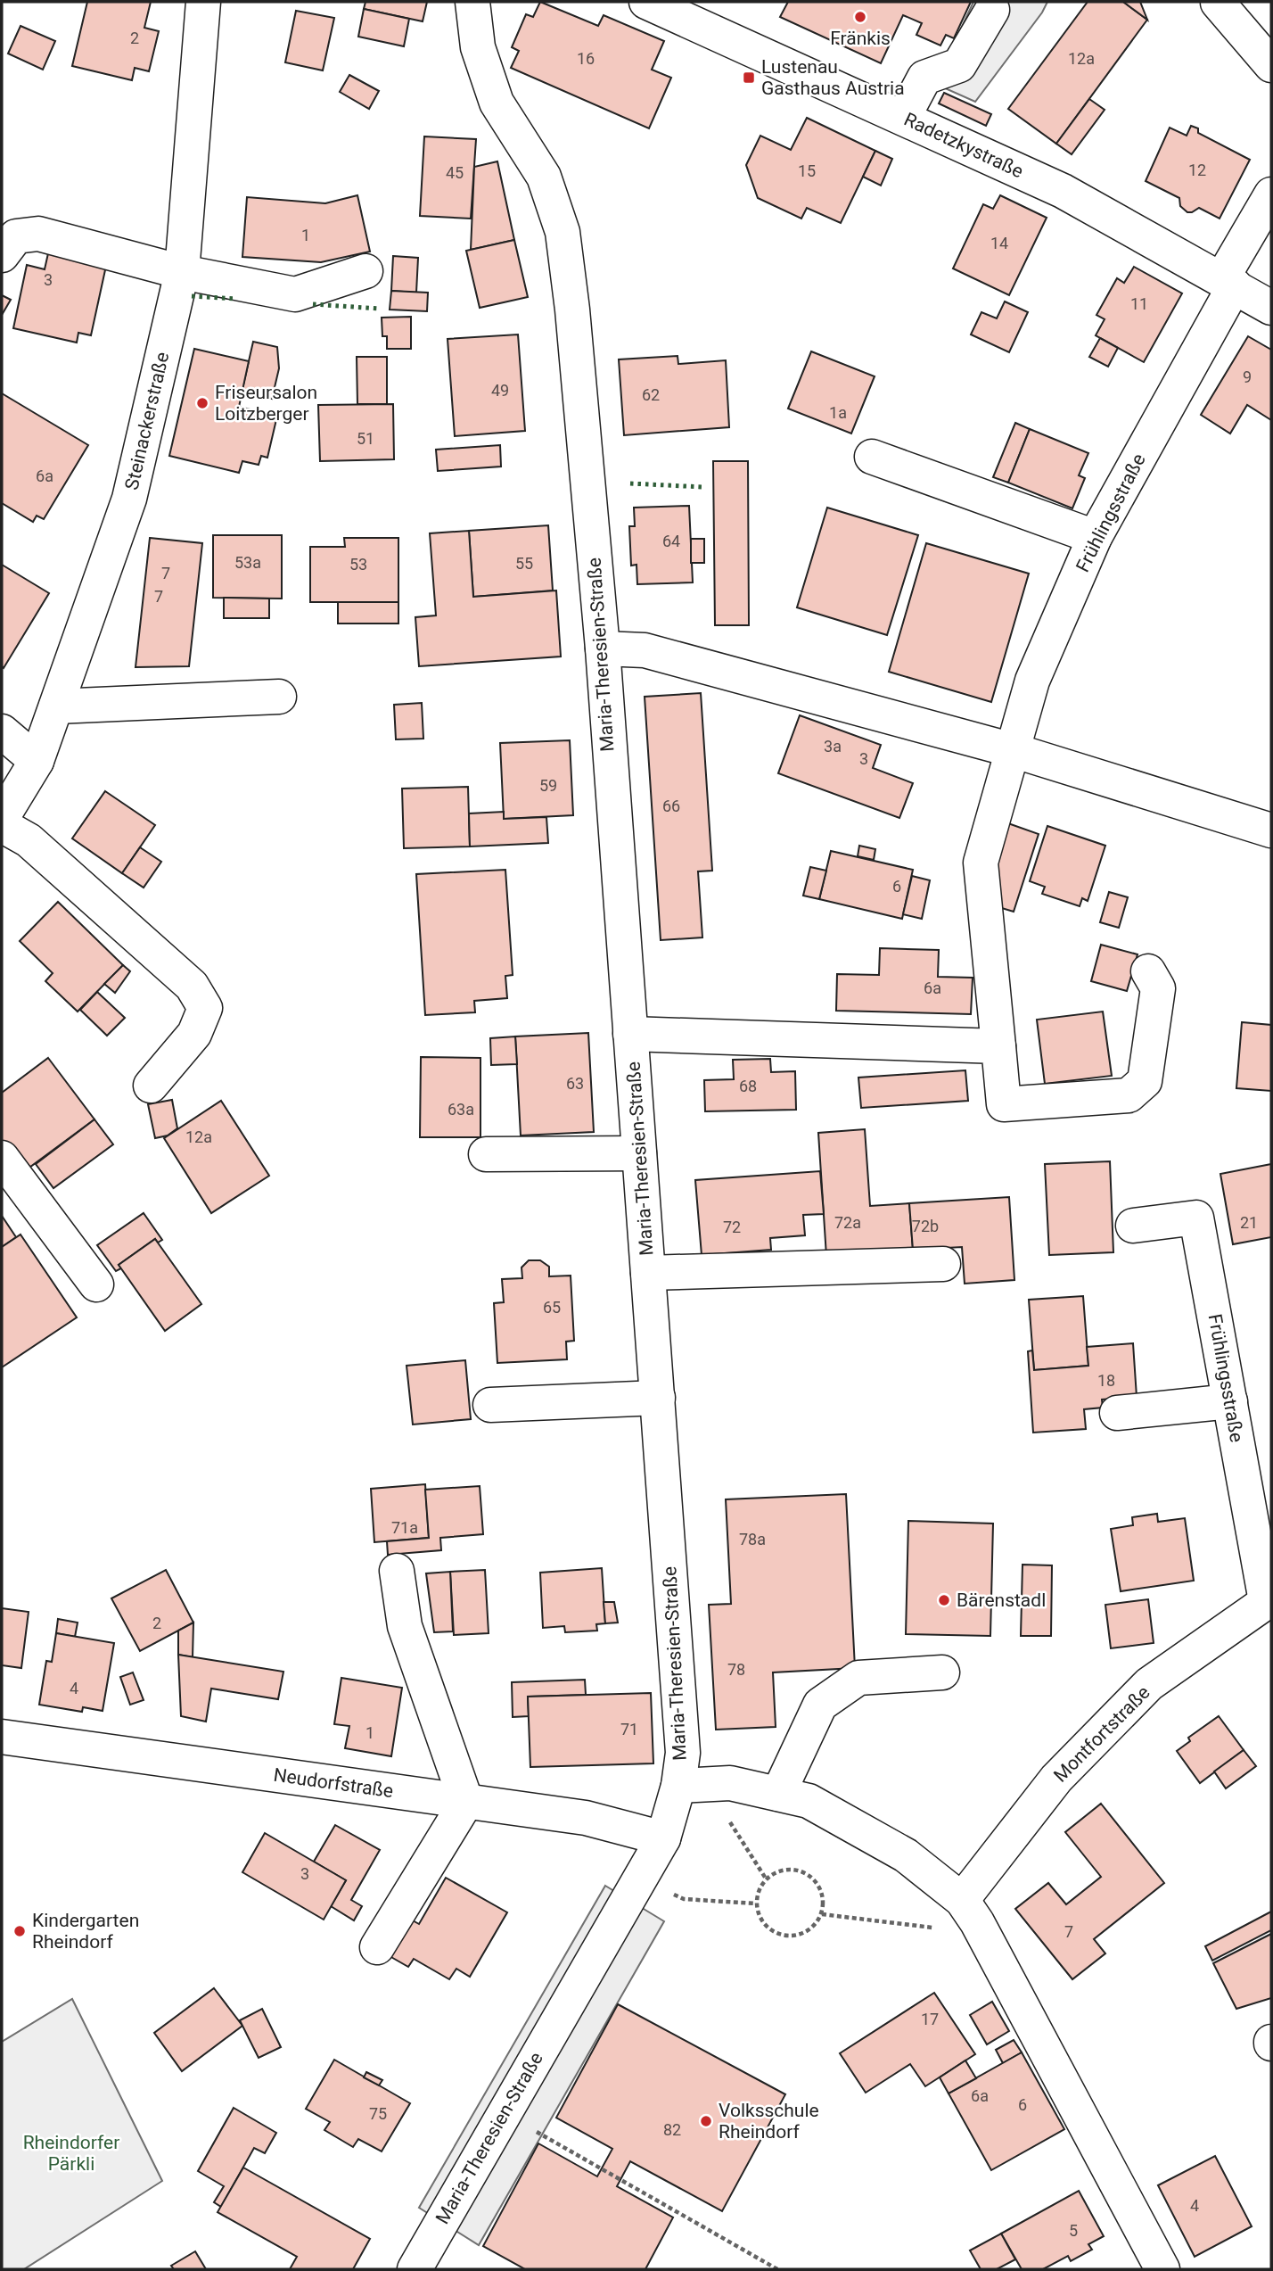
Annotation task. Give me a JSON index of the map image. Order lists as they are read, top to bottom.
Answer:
{
  "streets": {
    "street": [
      "Radetzkystraße",
      "Steinackerstraße",
      "Frühlingsstraße",
      "Maria-Theresien-Straße",
      "Montfortstraße",
      "Neudorfstraße"
    ]
  },
  "crossings": [
    ["Radetzkystraße", "Frühlingsstraße"],
    ["Frühlingsstraße", "Montfortstraße"],
    ["Maria-Theresien-Straße", "Neudorfstraße"]
  ],
  "parks": ["Rheindorfer Pärkli"],
  "places": {
    "other": [
      "Fränkis",
      "Friseursalon Loitzberger",
      "Bärenstadl",
      "Kindergarten Rheindorf",
      "Volksschule Rheindorf"
    ],
    "transit": ["Lustenau Gasthaus Austria"]
  },
  "house_numbers": [
    "2",
    "16",
    "12a",
    "12",
    "15",
    "45",
    "1",
    "14",
    "3",
    "11",
    "9",
    "49",
    "62",
    "1a",
    "51",
    "6a",
    "64",
    "53a",
    "55",
    "53",
    "7",
    "7",
    "3a",
    "3",
    "59",
    "66",
    "6",
    "6a",
    "63",
    "68",
    "63a",
    "12a",
    "72a",
    "21",
    "72b",
    "72",
    "65",
    "18",
    "71a",
    "78a",
    "2",
    "78",
    "4",
    "71",
    "1",
    "3",
    "7",
    "17",
    "6a",
    "6",
    "75",
    "82",
    "4",
    "5"
  ]
}
